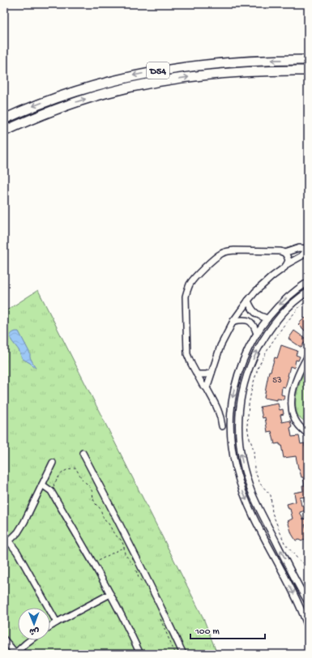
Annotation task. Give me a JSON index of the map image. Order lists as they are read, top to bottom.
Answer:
{
  "streets": {
    "highway": ["D54"]
  },
  "house_numbers": ["53"],
  "scale_bar": "100 m",
  "north": "bottom"
}
